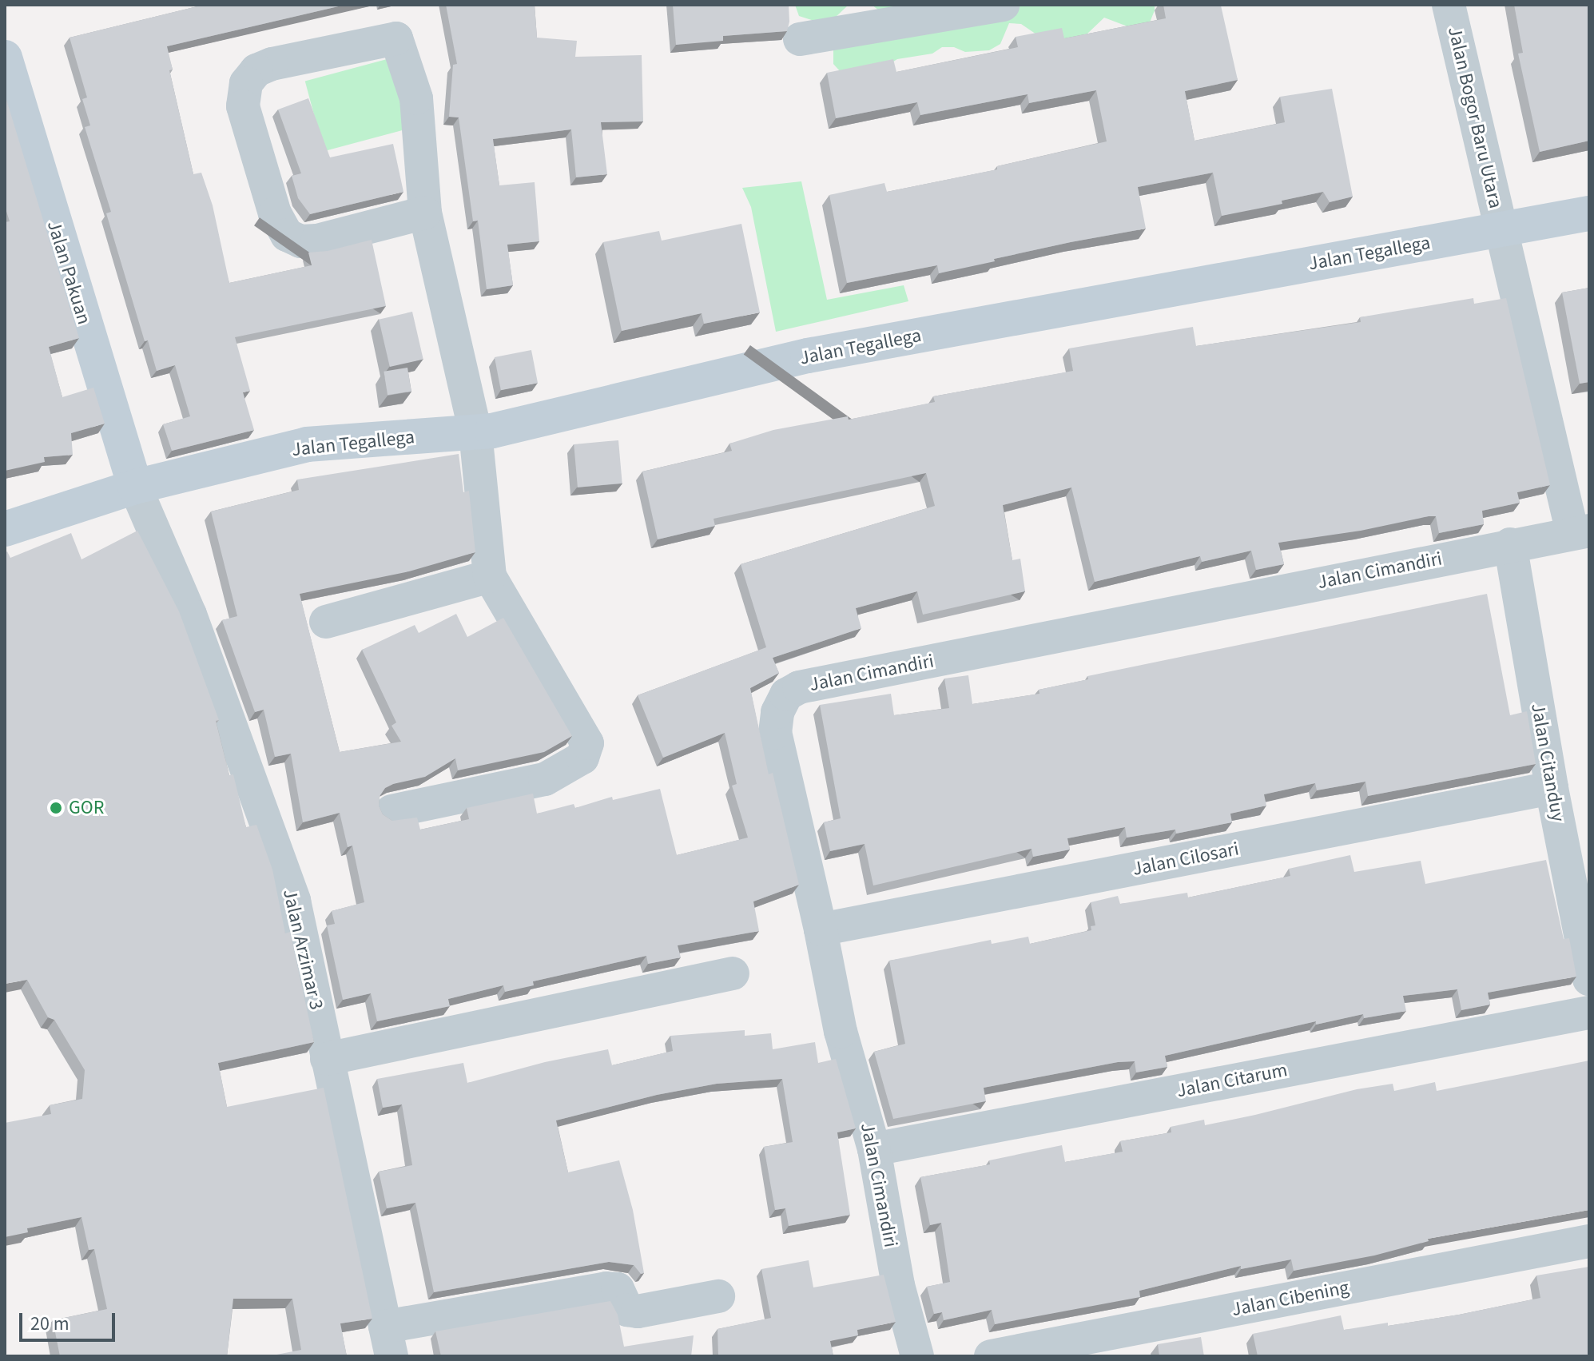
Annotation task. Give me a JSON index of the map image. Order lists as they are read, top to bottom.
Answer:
{
  "streets": {
    "street": [
      "Jalan Bogor Baru Utara",
      "Jalan Tegallega",
      "Jalan Pakuan",
      "Jalan Cimandiri",
      "Jalan Citanduy",
      "Jalan Cilosari",
      "Jalan Arzimar 3",
      "Jalan Citarum",
      "Jalan Cibening"
    ]
  },
  "crossings": [
    ["Jalan Bogor Baru Utara", "Jalan Tegallega"],
    ["Jalan Tegallega", "Jalan Pakuan"],
    ["Jalan Tegallega", "Jalan Arzimar 3"],
    ["Jalan Pakuan", "Jalan Arzimar 3"],
    ["Jalan Cimandiri", "Jalan Citanduy"],
    ["Jalan Cimandiri", "Jalan Cilosari"],
    ["Jalan Cimandiri", "Jalan Citarum"],
    ["Jalan Citanduy", "Jalan Cilosari"]
  ],
  "places": ["GOR"],
  "scale_bar": "20 m"
}
